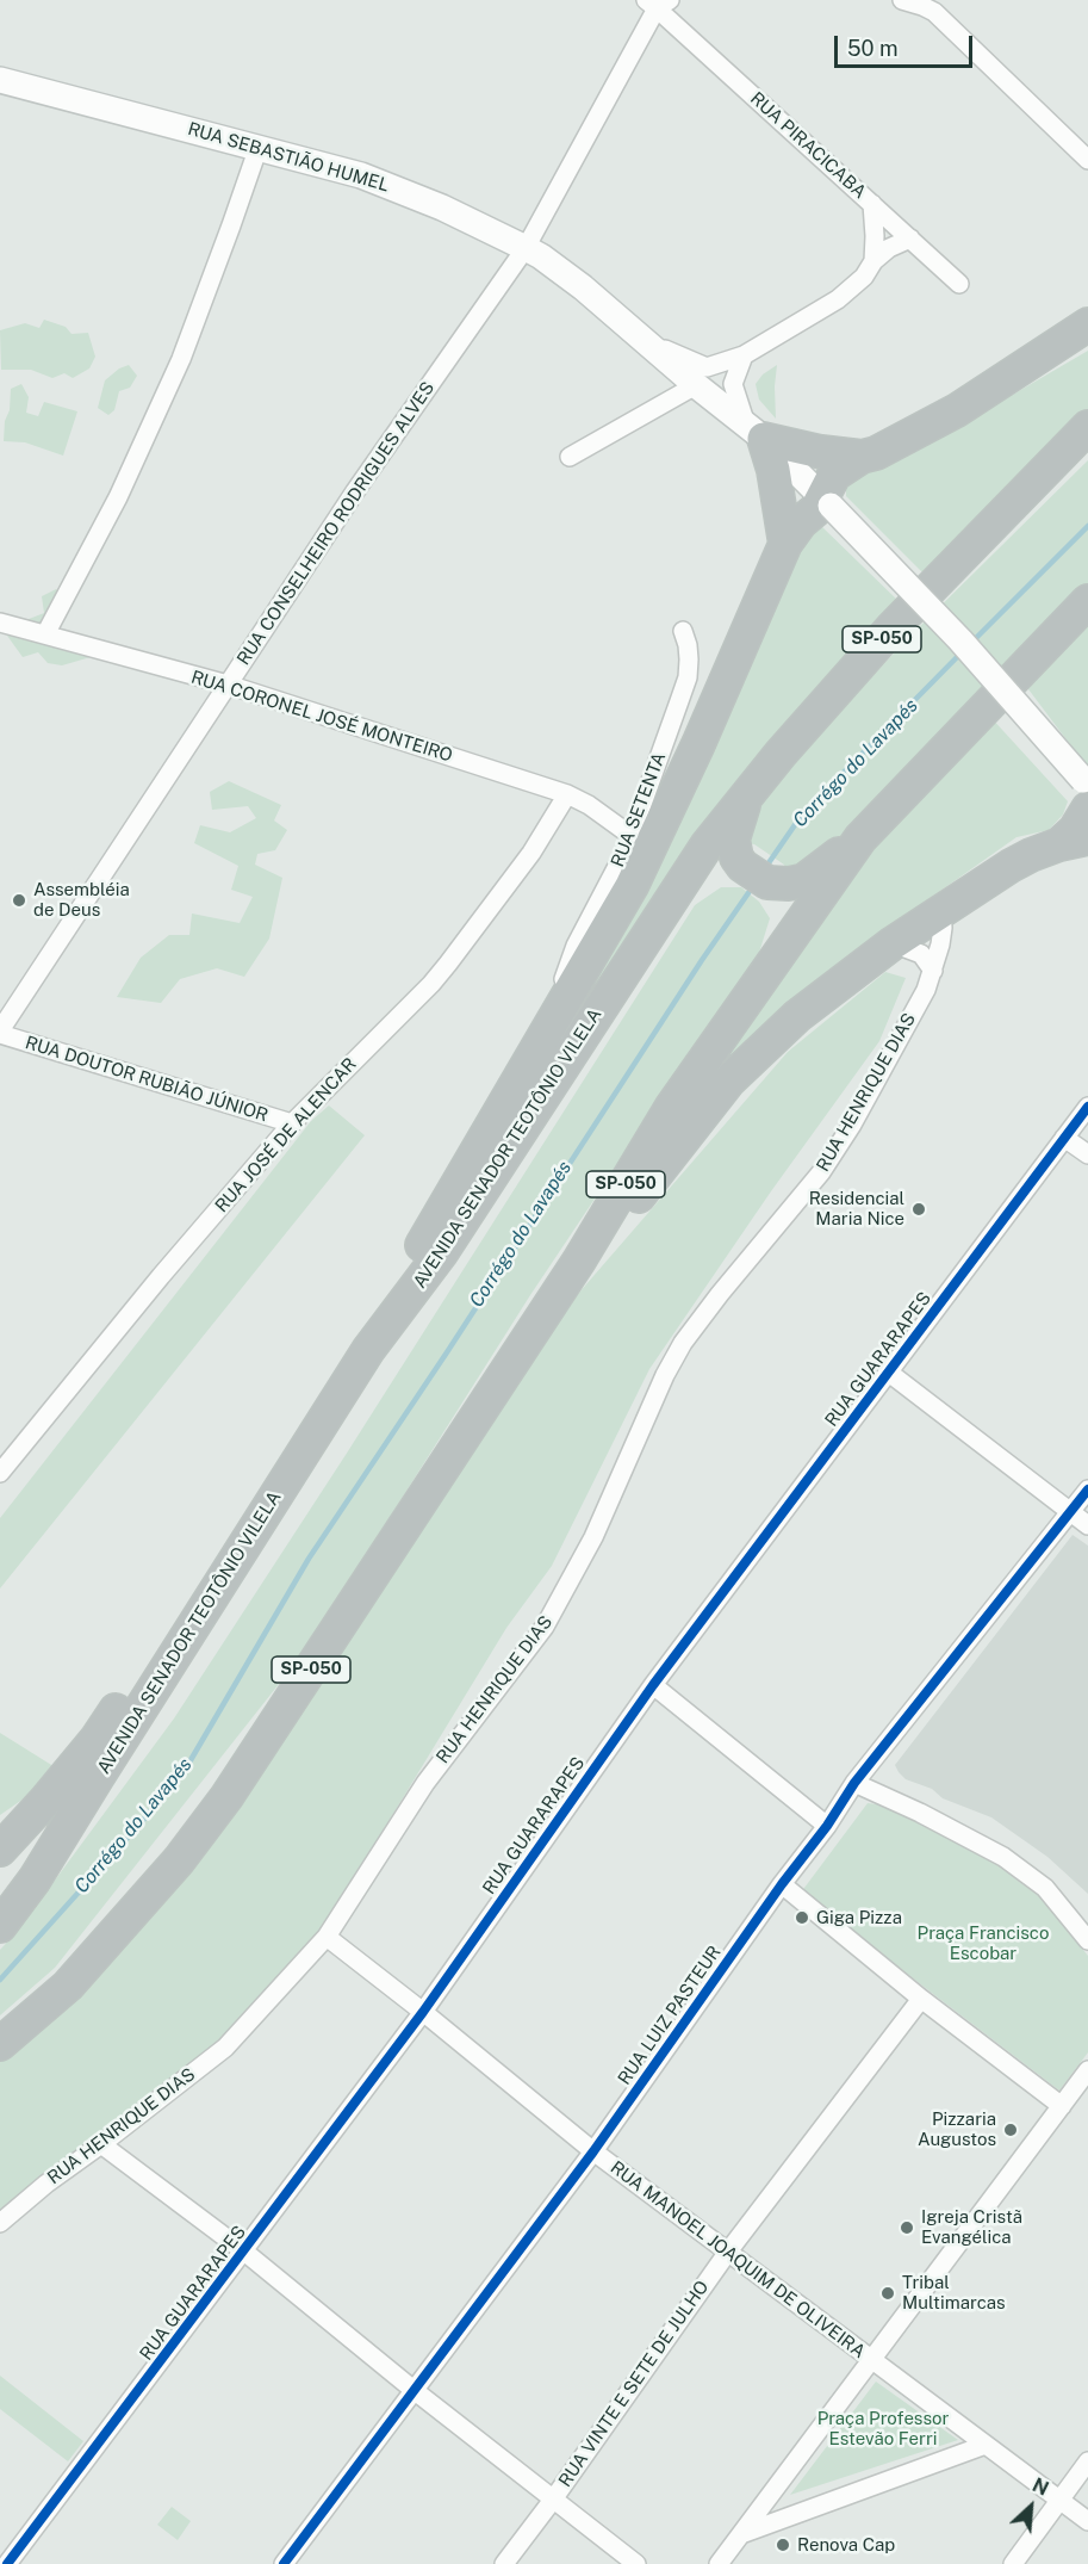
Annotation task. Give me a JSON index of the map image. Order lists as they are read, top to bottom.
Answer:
{
  "streets": {
    "highway": ["SP-050", "AVENIDA SENADOR TEOTÔNIO VILELA"],
    "street": [
      "RUA PIRACICABA",
      "RUA SEBASTIÃO HUMEL",
      "RUA CONSELHEIRO RODRIGUES ALVES",
      "RUA CORONEL JOSÉ MONTEIRO",
      "RUA SETENTA",
      "RUA DOUTOR RUBIÃO JÚNIOR",
      "RUA HENRIQUE DIAS",
      "RUA JOSÉ DE ALENCAR",
      "RUA GUARARAPES",
      "RUA LUIZ PASTEUR",
      "RUA MANOEL JOAQUIM DE OLIVEIRA",
      "RUA VINTE E SETE DE JULHO"
    ]
  },
  "crossings": [
    ["RUA PIRACICABA", "RUA CONSELHEIRO RODRIGUES ALVES"],
    ["RUA SEBASTIÃO HUMEL", "RUA CONSELHEIRO RODRIGUES ALVES"],
    ["RUA CONSELHEIRO RODRIGUES ALVES", "RUA CORONEL JOSÉ MONTEIRO"],
    ["RUA CONSELHEIRO RODRIGUES ALVES", "RUA DOUTOR RUBIÃO JÚNIOR"],
    ["RUA CORONEL JOSÉ MONTEIRO", "RUA SETENTA"],
    ["RUA CORONEL JOSÉ MONTEIRO", "RUA JOSÉ DE ALENCAR"],
    ["RUA DOUTOR RUBIÃO JÚNIOR", "RUA JOSÉ DE ALENCAR"],
    ["RUA HENRIQUE DIAS", "RUA MANOEL JOAQUIM DE OLIVEIRA"],
    ["RUA GUARARAPES", "RUA MANOEL JOAQUIM DE OLIVEIRA"],
    ["RUA LUIZ PASTEUR", "RUA MANOEL JOAQUIM DE OLIVEIRA"],
    ["RUA MANOEL JOAQUIM DE OLIVEIRA", "RUA VINTE E SETE DE JULHO"]
  ],
  "water": ["Corrégo do Lavapés"],
  "parks": ["Praça Francisco Escobar", "Praça Professor Estevão Ferri"],
  "places": [
    "Assembléia de Deus",
    "Residencial Maria Nice",
    "Giga Pizza",
    "Pizzaria Augustos",
    "Igreja Cristã Evangélica",
    "Tribal Multimarcas",
    "Renova Cap"
  ],
  "scale_bar": "50 m",
  "north": "top right"
}
